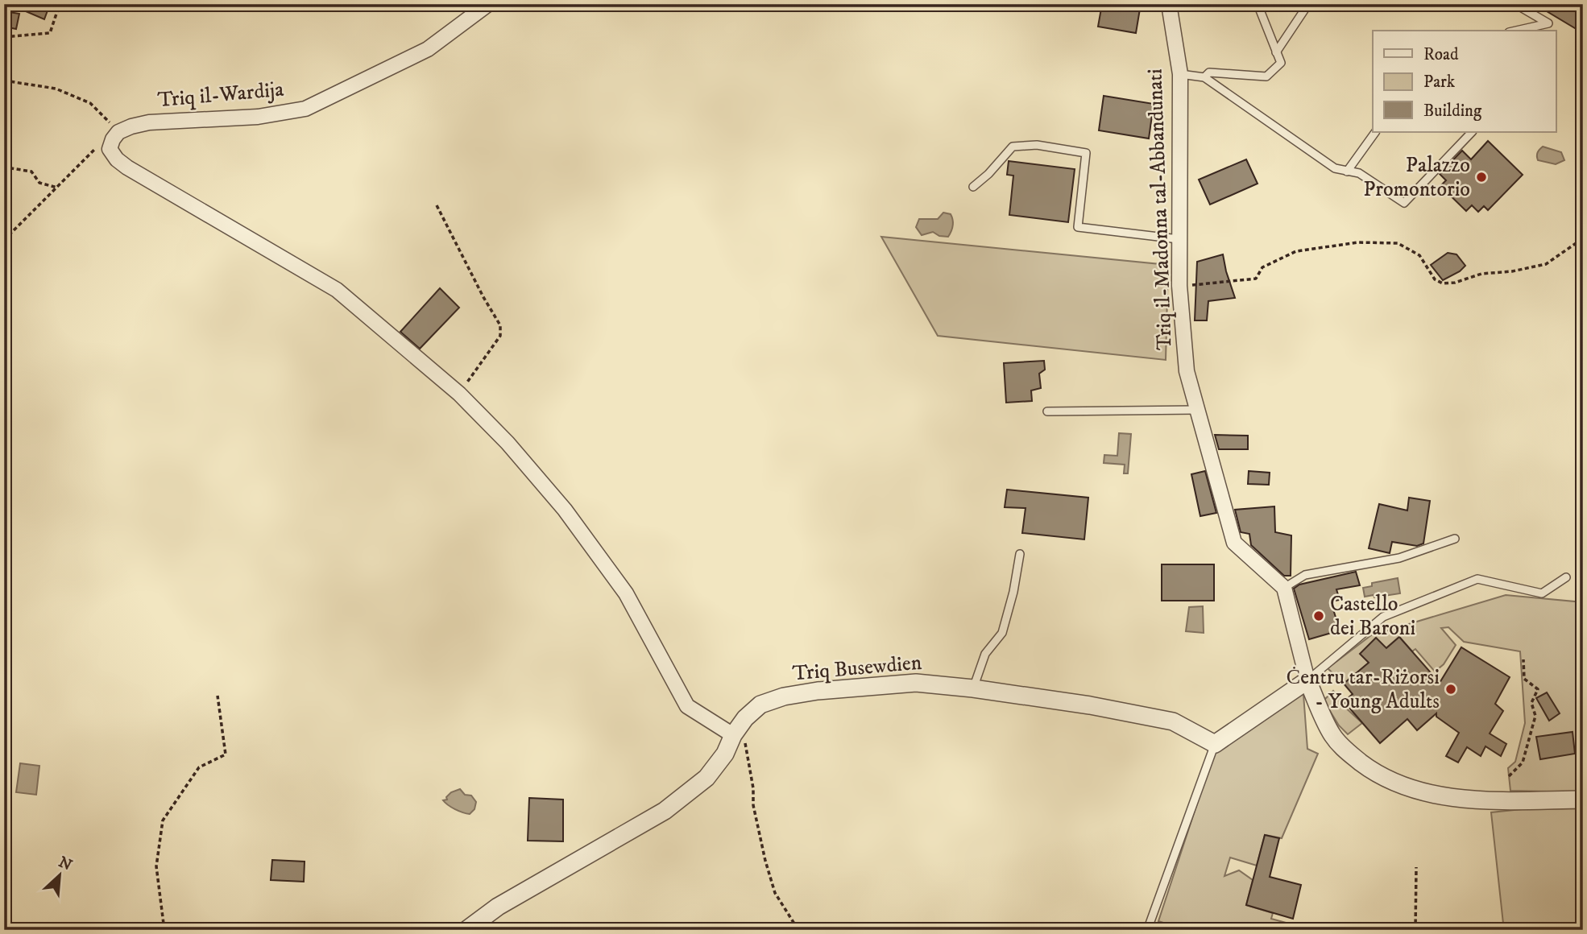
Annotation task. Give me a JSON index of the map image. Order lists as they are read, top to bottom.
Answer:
{
  "streets": {
    "street": ["Triq il-Wardija", "Triq il-Madonna tal-Abbandunati", "Triq Busewdien"]
  },
  "places": ["Palazzo Promontorio", "Castello dei Baroni", "Ċentru tar-Riżorsi - Young Adults"],
  "legend": ["Road", "Park", "Building"],
  "north": "top right"
}
